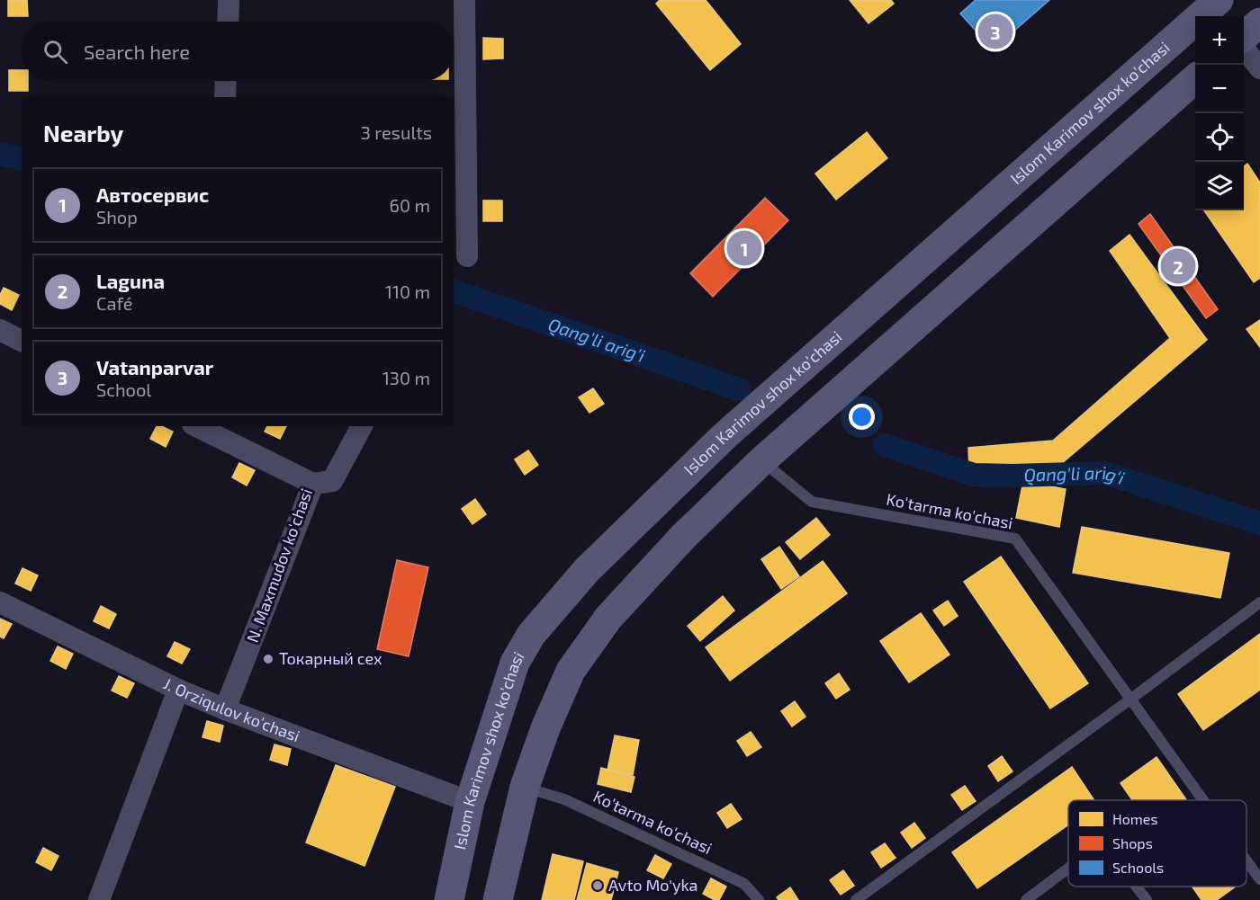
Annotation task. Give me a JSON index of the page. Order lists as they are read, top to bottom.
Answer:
{
  "streets": {
    "main road": ["Islom Karimov shox ko'chasi"],
    "street": ["N. Maxmudov ko'chasi", "J. Orziqulov ko'chasi"],
    "lane": ["Ko'tarma ko'chasi"]
  },
  "crossings": [
    ["Islom Karimov shox ko'chasi", "J. Orziqulov ko'chasi"],
    ["N. Maxmudov ko'chasi", "J. Orziqulov ko'chasi"]
  ],
  "water": ["Qang'li arig'i"],
  "places": ["Токарный сех", "Avto Mo'yka"],
  "legend": ["Homes", "Shops", "Schools"],
  "page": {
    "pins": ["3", "1", "2"],
    "map_buttons": ["+", "−"],
    "search": "Search here",
    "heading": ["Nearby", "3 results"],
    "list": [
      {
        "mark": "1",
        "name": "Автосервис",
        "note": "Shop",
        "value": "60 m"
      },
      {
        "mark": "2",
        "name": "Laguna",
        "note": "Café",
        "value": "110 m"
      },
      {
        "mark": "3",
        "name": "Vatanparvar",
        "note": "School",
        "value": "130 m"
      }
    ]
  }
}
